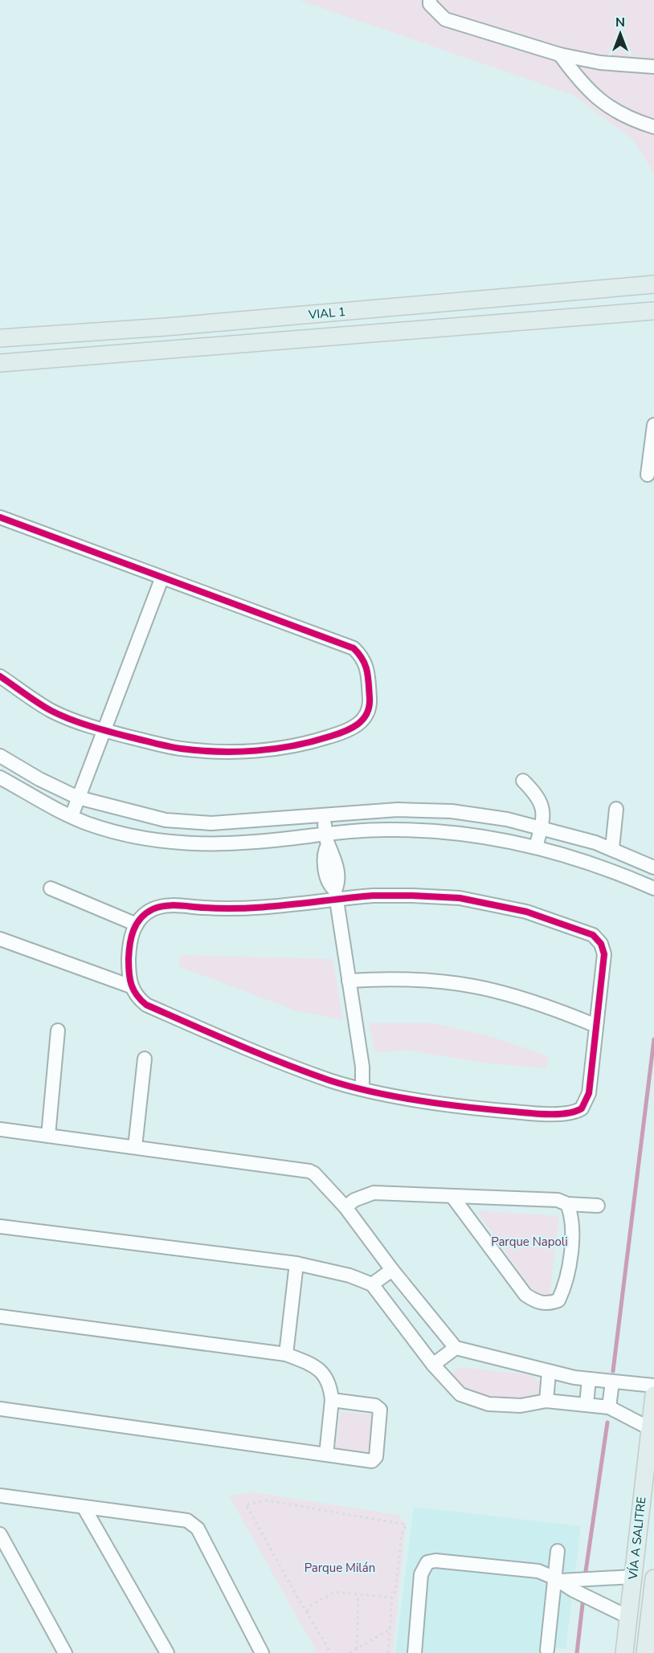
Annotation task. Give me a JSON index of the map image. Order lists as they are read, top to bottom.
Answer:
{
  "streets": {
    "main road": ["VIAL 1", "VÍA A SALITRE"]
  },
  "parks": ["Parque Napoli", "Parque Milán"],
  "north": "top"
}
